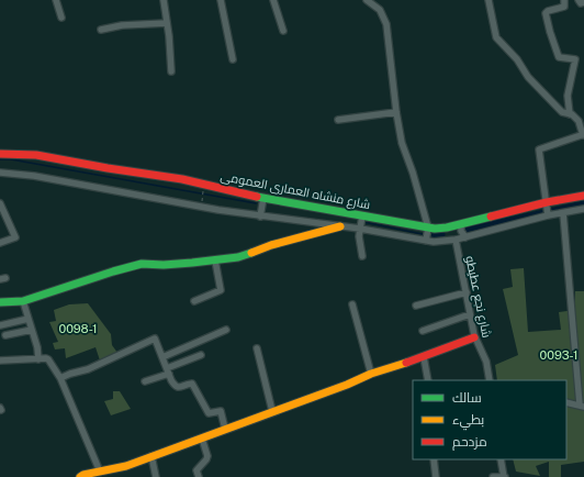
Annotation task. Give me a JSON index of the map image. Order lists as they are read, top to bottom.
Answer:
{
  "streets": {
    "street": ["شارع منشاه العمارى العمومى", "شارع نجع عطيطو"]
  },
  "crossings": [
    ["شارع منشاه العمارى العمومى", "شارع نجع عطيطو"]
  ],
  "parks": ["0098-1", "0093-1"],
  "legend": ["سالك", "بطيء", "مزدحم"]
}
